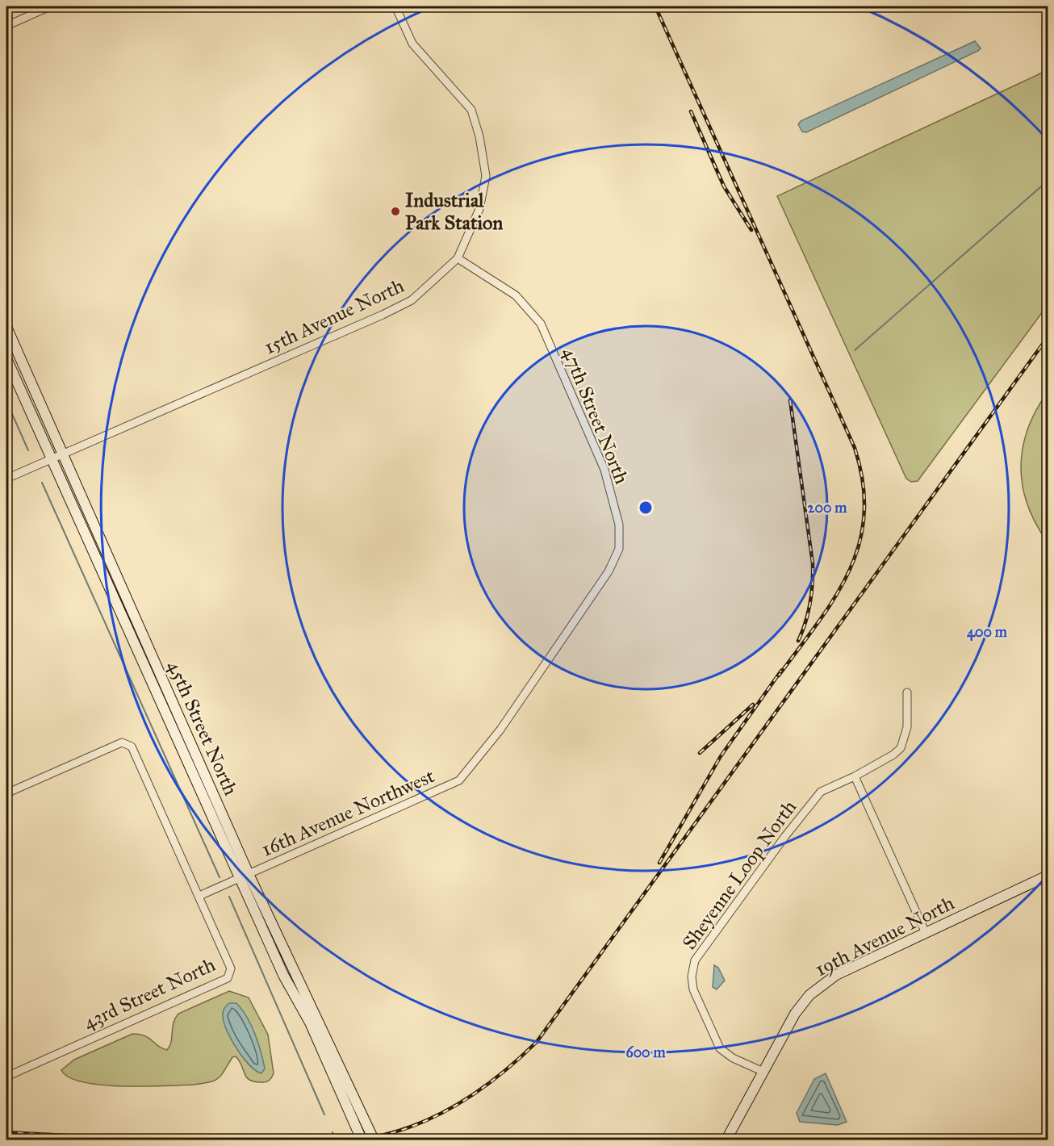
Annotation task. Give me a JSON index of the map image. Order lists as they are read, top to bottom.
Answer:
{
  "streets": {
    "main road": ["45th Street North", "19th Avenue North"],
    "street": [
      "15th Avenue North",
      "47th Street North",
      "16th Avenue Northwest",
      "Sheyenne Loop North",
      "43rd Street North"
    ]
  },
  "crossings": [
    ["15th Avenue North", "47th Street North"],
    ["15th Avenue North", "45th Street North"],
    ["47th Street North", "16th Avenue Northwest"],
    ["45th Street North", "16th Avenue Northwest"],
    ["16th Avenue Northwest", "43rd Street North"],
    ["Sheyenne Loop North", "19th Avenue North"]
  ],
  "places": ["Industrial Park Station"],
  "rings": ["200 m", "400 m", "600 m"]
}
